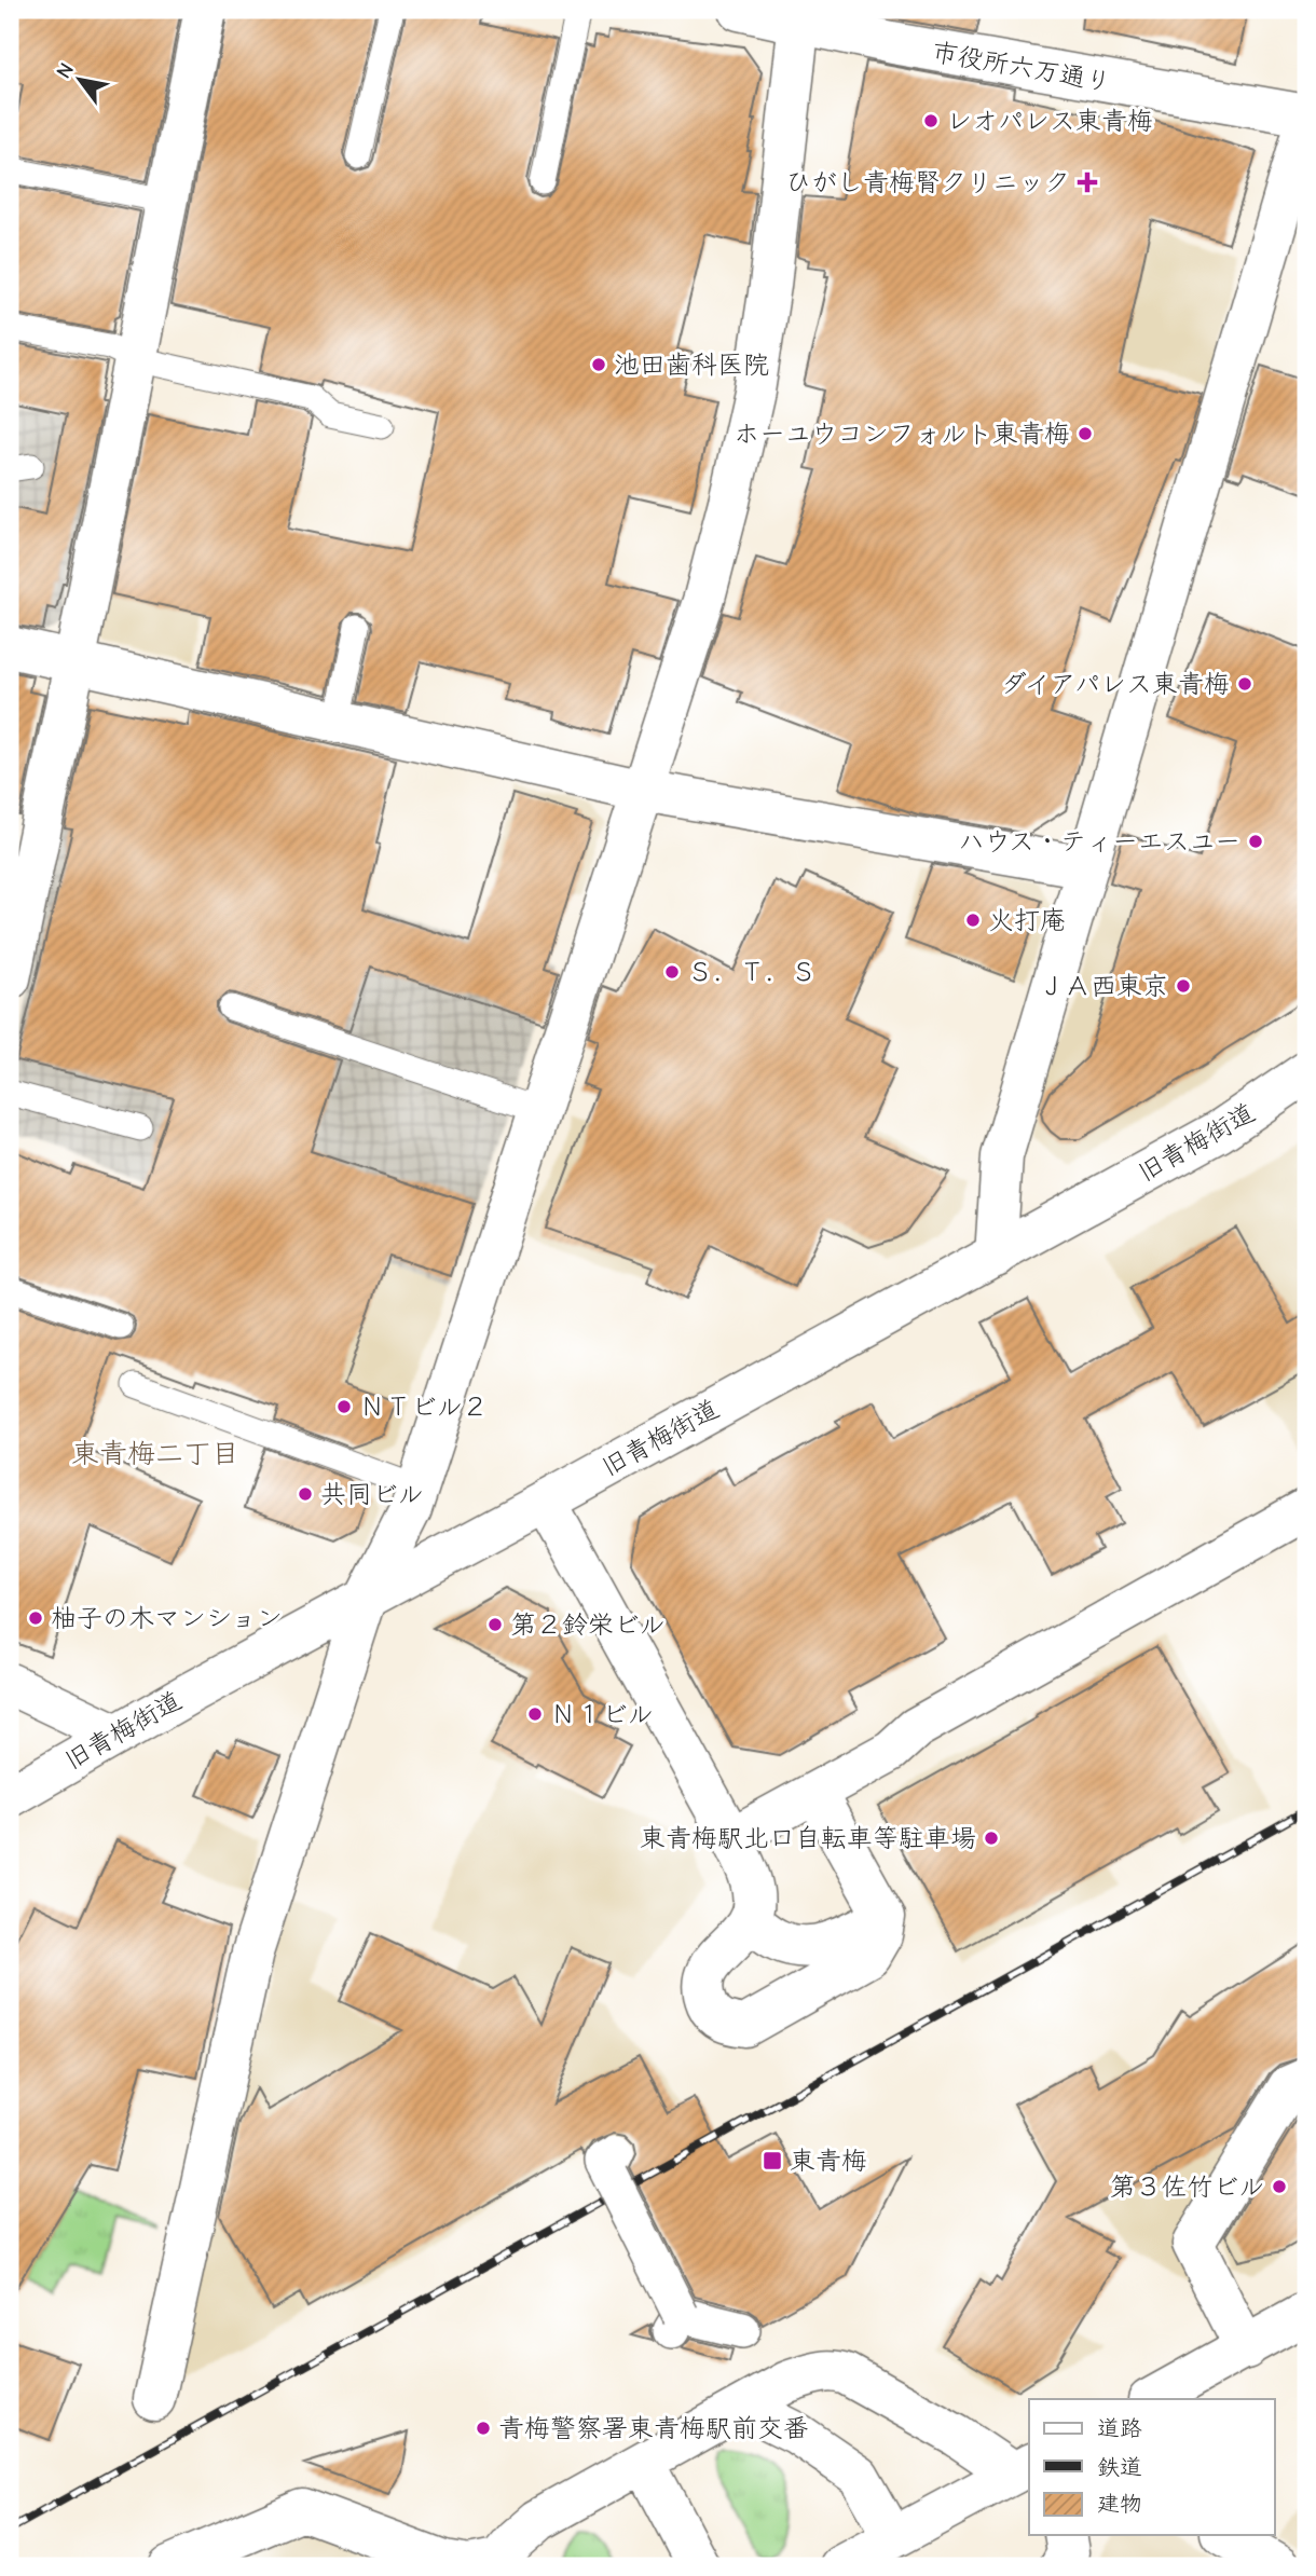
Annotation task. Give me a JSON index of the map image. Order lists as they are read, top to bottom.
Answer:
{
  "streets": {
    "street": ["市役所六万通り", "旧青梅街道"]
  },
  "districts": ["東青梅二丁目"],
  "places": {
    "other": [
      "レオパレス東青梅",
      "池田歯科医院",
      "ホーユウコンフォルト東青梅",
      "ダイアパレス東青梅",
      "ハウス・ティーエスユー",
      "火打庵",
      "Ｓ．Ｔ．Ｓ",
      "ＪＡ西東京",
      "ＮＴビル２",
      "共同ビル",
      "柚子の木マンション",
      "第２鈴栄ビル",
      "Ｎ１ビル",
      "東青梅駅北口自転車等駐車場",
      "第３佐竹ビル",
      "青梅警察署東青梅駅前交番"
    ],
    "health": ["ひがし青梅腎クリニック"],
    "transit": ["東青梅"]
  },
  "legend": ["道路", "鉄道", "建物"],
  "north": "top left"
}
